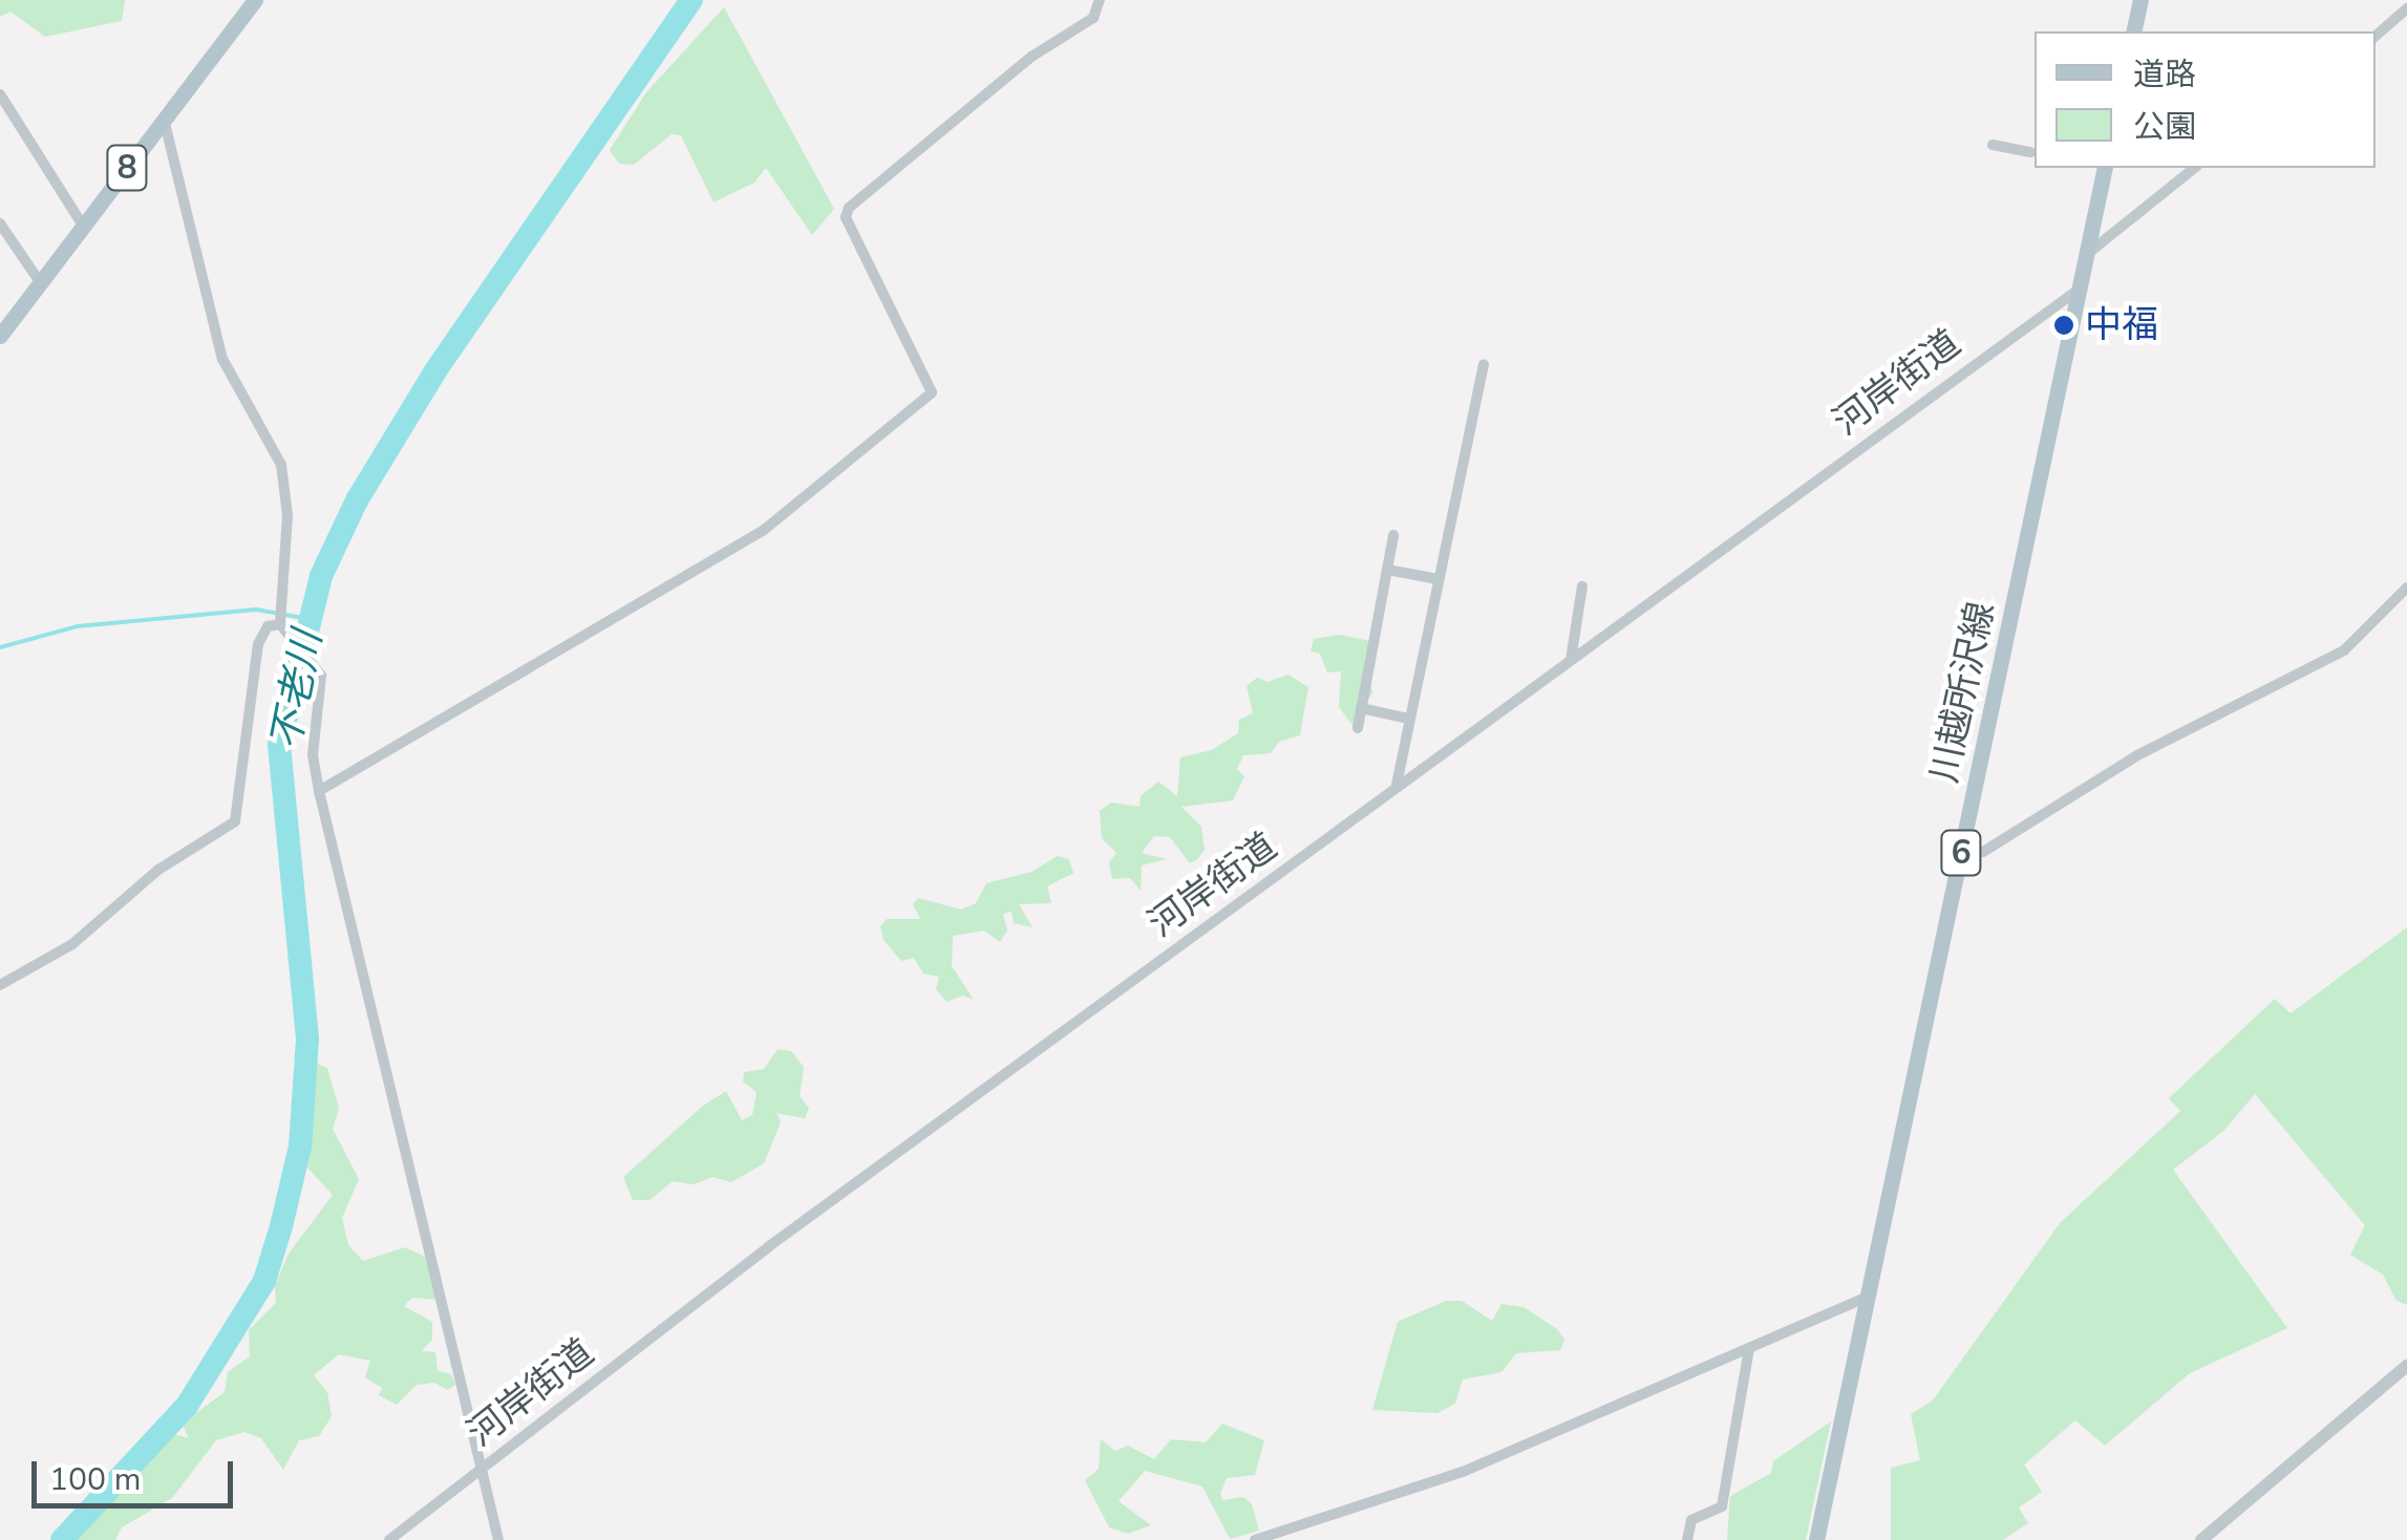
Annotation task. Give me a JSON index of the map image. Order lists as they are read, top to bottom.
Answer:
{
  "streets": {
    "main road": ["8", "川越所沢線", "6"],
    "street": ["河岸街道"]
  },
  "crossings": [
    ["河岸街道", "川越所沢線"]
  ],
  "water": ["不老川"],
  "places": ["中福"],
  "legend": ["道路", "公園"],
  "scale_bar": "100 m"
}
